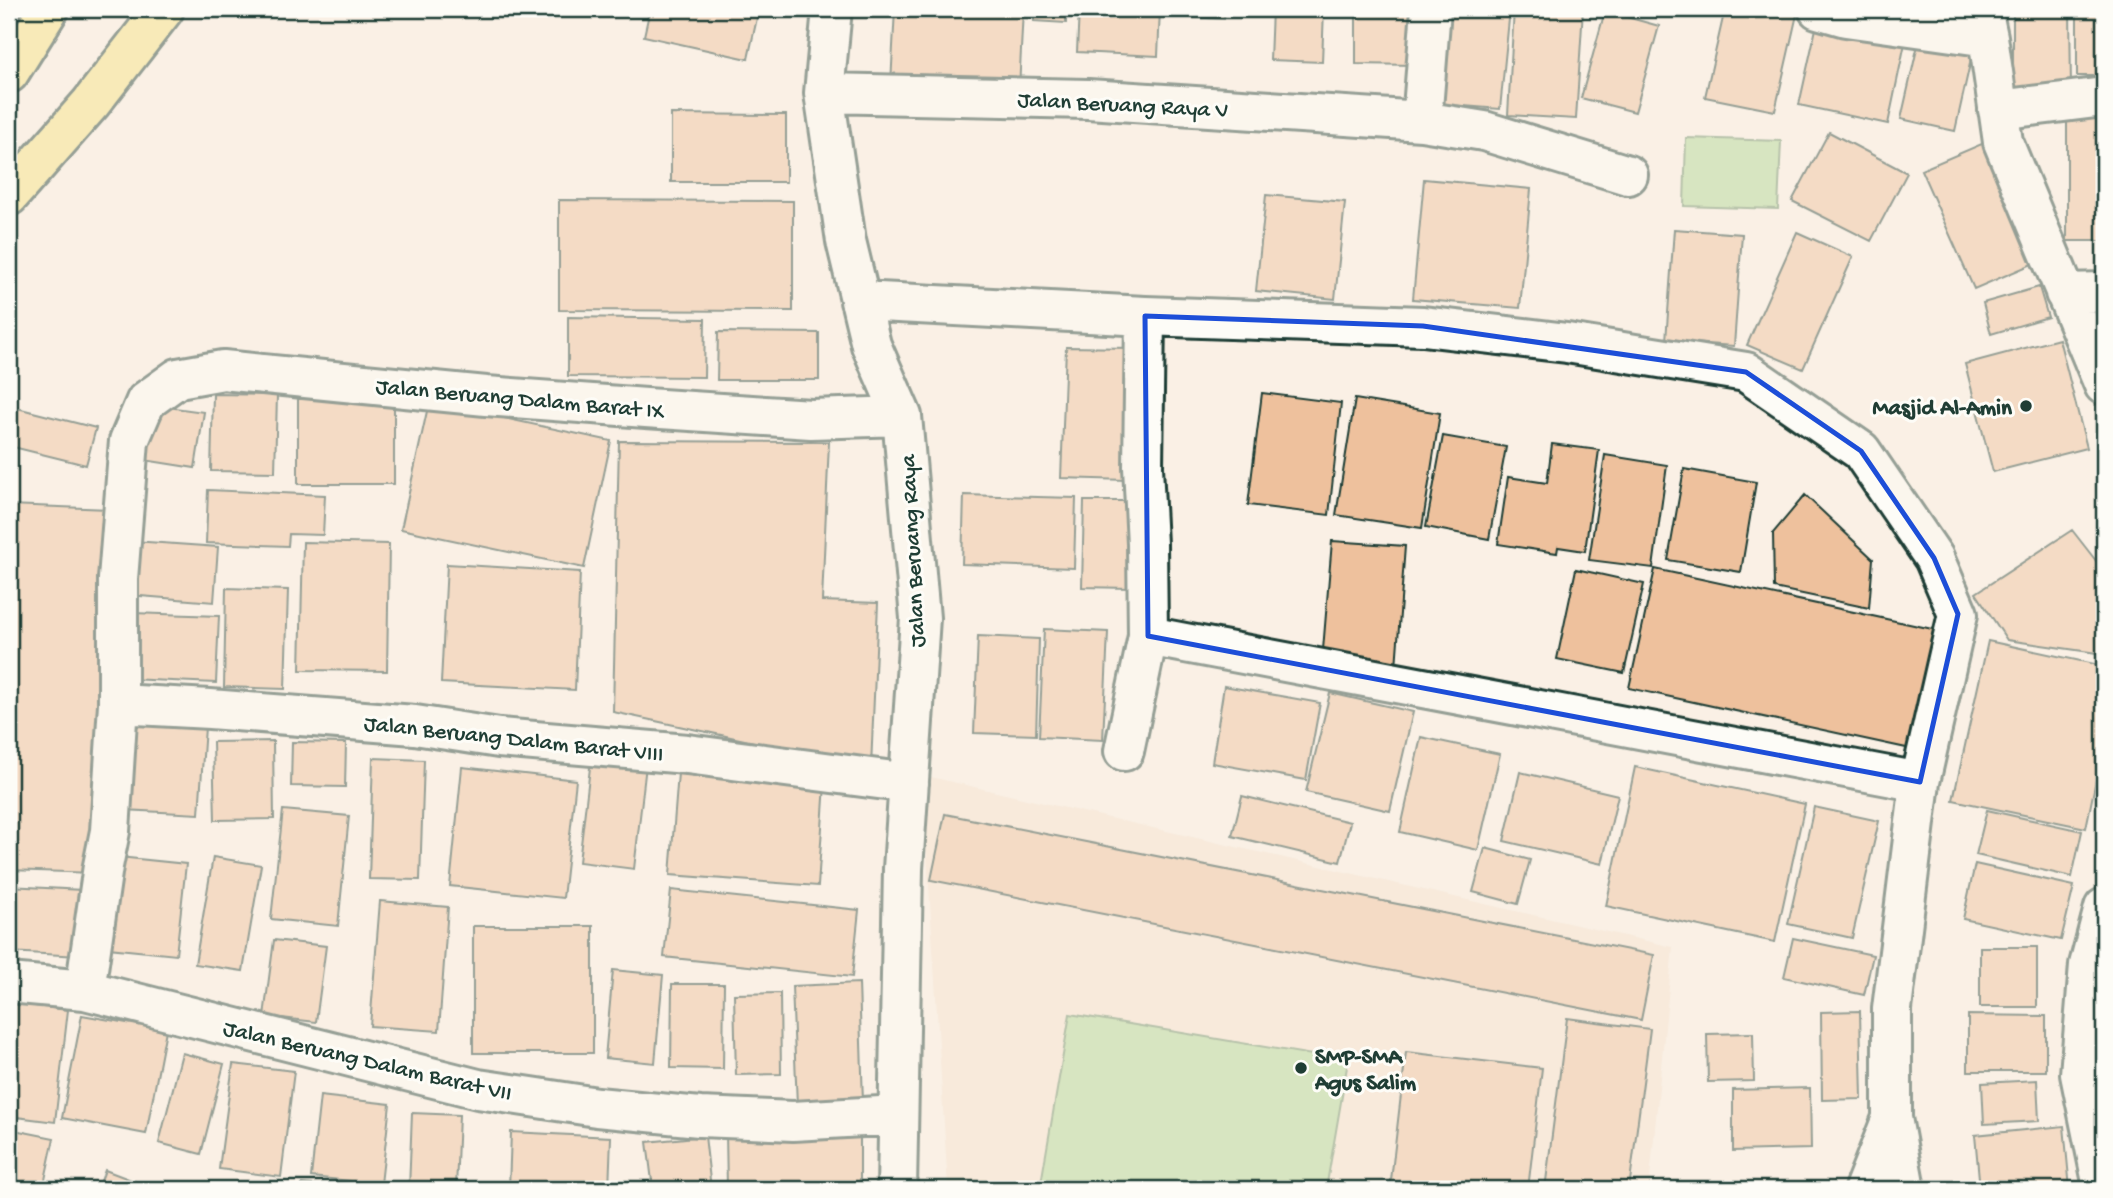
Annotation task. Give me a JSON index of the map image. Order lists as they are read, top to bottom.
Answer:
{
  "streets": {
    "street": [
      "Jalan Beruang Raya V",
      "Jalan Beruang Dalam Barat IX",
      "Jalan Beruang Raya",
      "Jalan Beruang Dalam Barat VIII",
      "Jalan Beruang Dalam Barat VII"
    ]
  },
  "crossings": [
    ["Jalan Beruang Raya V", "Jalan Beruang Raya"],
    ["Jalan Beruang Dalam Barat IX", "Jalan Beruang Raya"],
    ["Jalan Beruang Dalam Barat IX", "Jalan Beruang Dalam Barat VIII"],
    ["Jalan Beruang Raya", "Jalan Beruang Dalam Barat VIII"],
    ["Jalan Beruang Raya", "Jalan Beruang Dalam Barat VII"]
  ],
  "places": ["Masjid Al-Amin", "SMP-SMA Agus Salim"]
}
